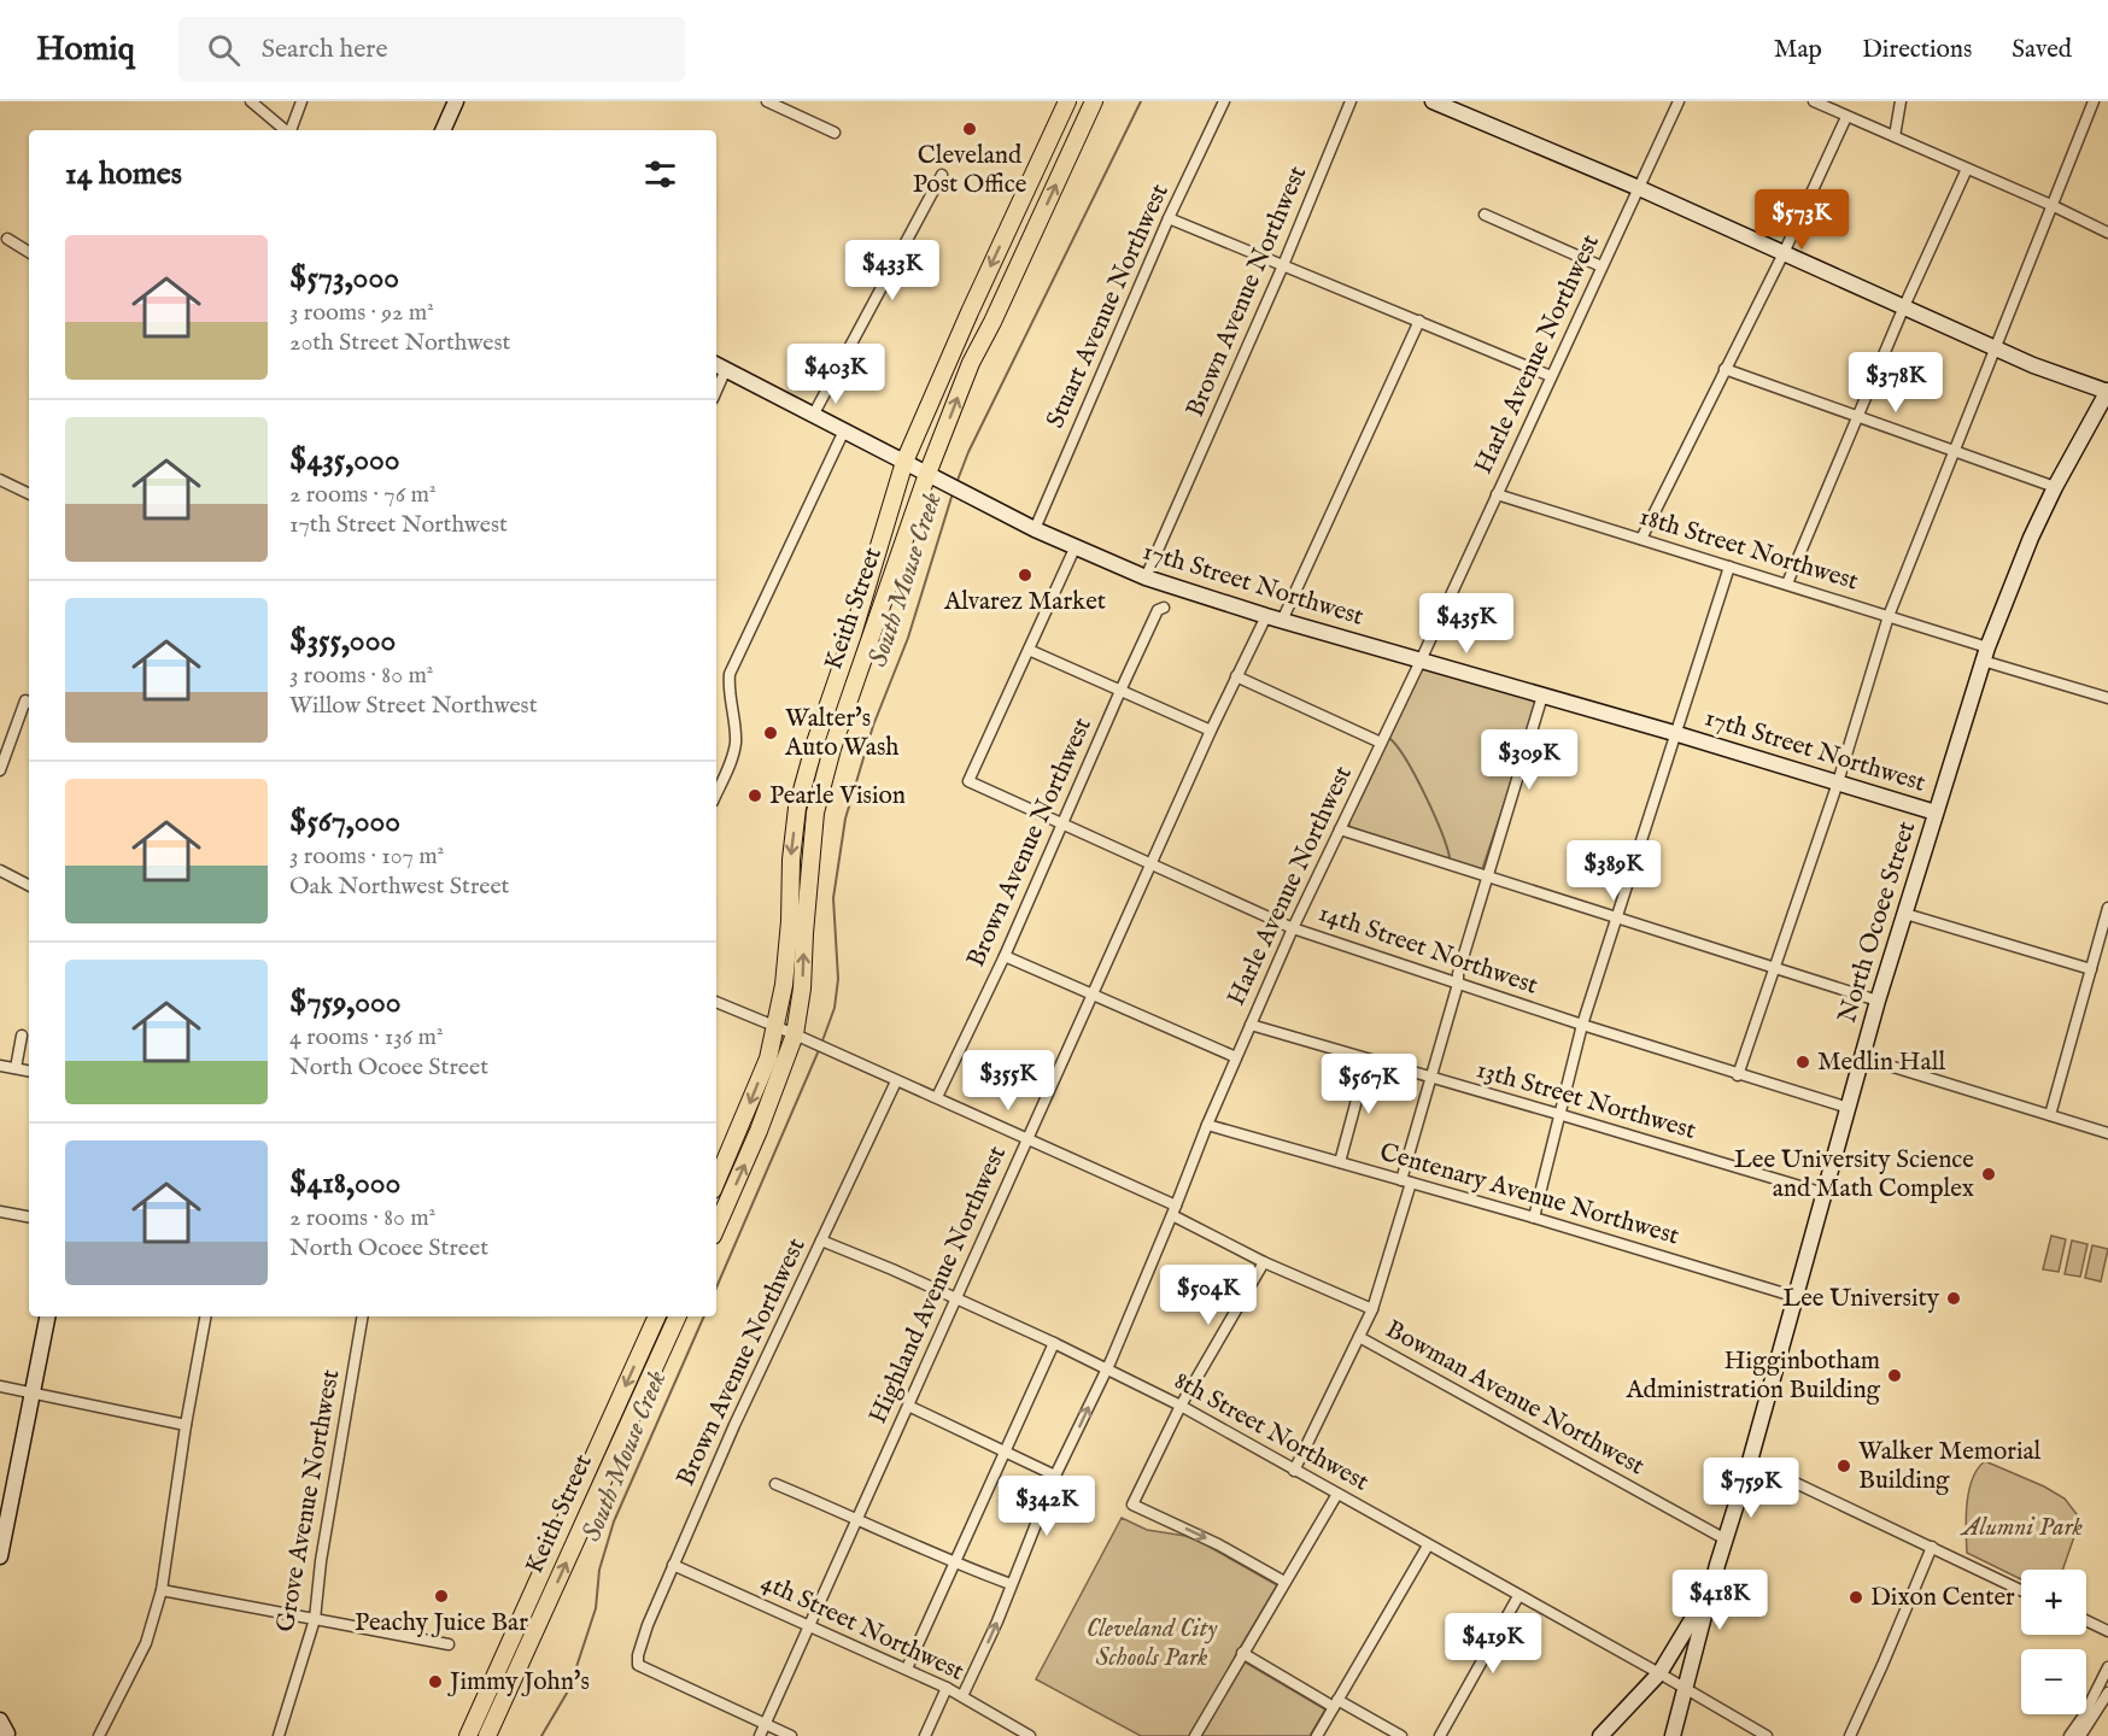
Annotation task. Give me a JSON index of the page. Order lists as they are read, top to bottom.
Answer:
{
  "streets": {
    "main road": ["Keith Street"],
    "street": [
      "Brown Avenue Northwest",
      "Stuart Avenue Northwest",
      "Harle Avenue Northwest",
      "18th Street Northwest",
      "17th Street Northwest",
      "North Ocoee Street",
      "14th Street Northwest",
      "13th Street Northwest",
      "Centenary Avenue Northwest",
      "Highland Avenue Northwest",
      "Bowman Avenue Northwest",
      "8th Street Northwest",
      "Grove Avenue Northwest",
      "4th Street Northwest"
    ]
  },
  "crossings": [
    ["Brown Avenue Northwest", "17th Street Northwest"],
    ["Brown Avenue Northwest", "14th Street Northwest"],
    ["Brown Avenue Northwest", "Highland Avenue Northwest"],
    ["Brown Avenue Northwest", "8th Street Northwest"],
    ["Brown Avenue Northwest", "4th Street Northwest"],
    ["Stuart Avenue Northwest", "17th Street Northwest"],
    ["Harle Avenue Northwest", "18th Street Northwest"],
    ["Harle Avenue Northwest", "17th Street Northwest"],
    ["Harle Avenue Northwest", "14th Street Northwest"],
    ["Harle Avenue Northwest", "13th Street Northwest"],
    ["Harle Avenue Northwest", "Centenary Avenue Northwest"],
    ["Harle Avenue Northwest", "8th Street Northwest"],
    ["Harle Avenue Northwest", "4th Street Northwest"],
    ["18th Street Northwest", "North Ocoee Street"],
    ["17th Street Northwest", "Keith Street"],
    ["17th Street Northwest", "North Ocoee Street"],
    ["17th Street Northwest", "Highland Avenue Northwest"],
    ["North Ocoee Street", "14th Street Northwest"],
    ["North Ocoee Street", "13th Street Northwest"],
    ["North Ocoee Street", "Centenary Avenue Northwest"],
    ["North Ocoee Street", "Bowman Avenue Northwest"],
    ["North Ocoee Street", "8th Street Northwest"],
    ["14th Street Northwest", "Highland Avenue Northwest"],
    ["Highland Avenue Northwest", "8th Street Northwest"],
    ["Highland Avenue Northwest", "4th Street Northwest"]
  ],
  "water": ["South Mouse Creek"],
  "parks": ["Alumni Park", "Cleveland City Schools Park"],
  "places": [
    "Cleveland Post Office",
    "Alvarez Market",
    "Walter's Auto Wash",
    "Pearle Vision",
    "Medlin Hall",
    "Lee University Science and Math Complex",
    "Lee University",
    "Higginbotham Administration Building",
    "Walker Memorial Building",
    "Peachy Juice Bar",
    "Dixon Center",
    "Jimmy John's"
  ],
  "page": {
    "header": "Homiq",
    "search": "Search here",
    "nav": ["Map", "Directions", "Saved"],
    "heading": "14 homes",
    "price": [
      "$573K",
      "$433K",
      "$403K",
      "$378K",
      "$435K",
      "$309K",
      "$389K",
      "$355K",
      "$567K",
      "$504K",
      "$759K",
      "$342K",
      "$418K",
      "$419K"
    ],
    "list": [
      {
        "name": "$573,000",
        "note": "3 rooms · 92 m² · 20th Street Northwest"
      },
      {
        "name": "$435,000",
        "note": "2 rooms · 76 m² · 17th Street Northwest"
      },
      {
        "name": "$355,000",
        "note": "3 rooms · 80 m² · Willow Street Northwest"
      },
      {
        "name": "$567,000",
        "note": "3 rooms · 107 m² · Oak Northwest Street"
      },
      {
        "name": "$759,000",
        "note": "4 rooms · 136 m² · North Ocoee Street"
      },
      {
        "name": "$418,000",
        "note": "2 rooms · 80 m² · North Ocoee Street"
      }
    ],
    "map_buttons": ["+", "−"]
  }
}
